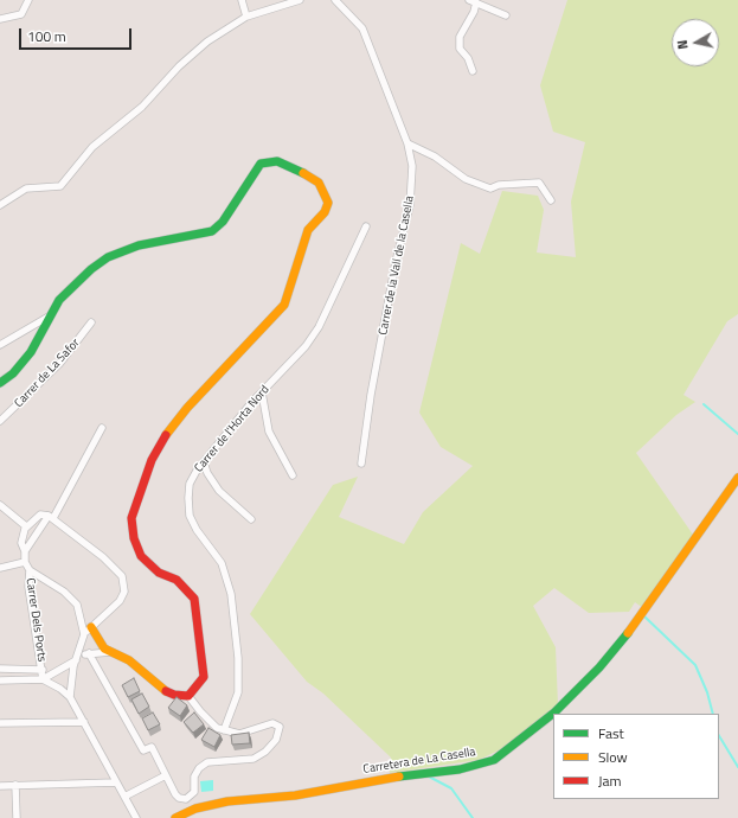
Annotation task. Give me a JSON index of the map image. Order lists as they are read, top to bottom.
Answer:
{
  "streets": {
    "street": [
      "Carrer de la Vall de la Casella",
      "Carrer de La Safor",
      "Carrer de l'Horta Nord",
      "Carrer Dels Ports",
      "Carretera de La Casella"
    ]
  },
  "legend": ["Fast", "Slow", "Jam"],
  "scale_bar": "100 m",
  "north": "left"
}
